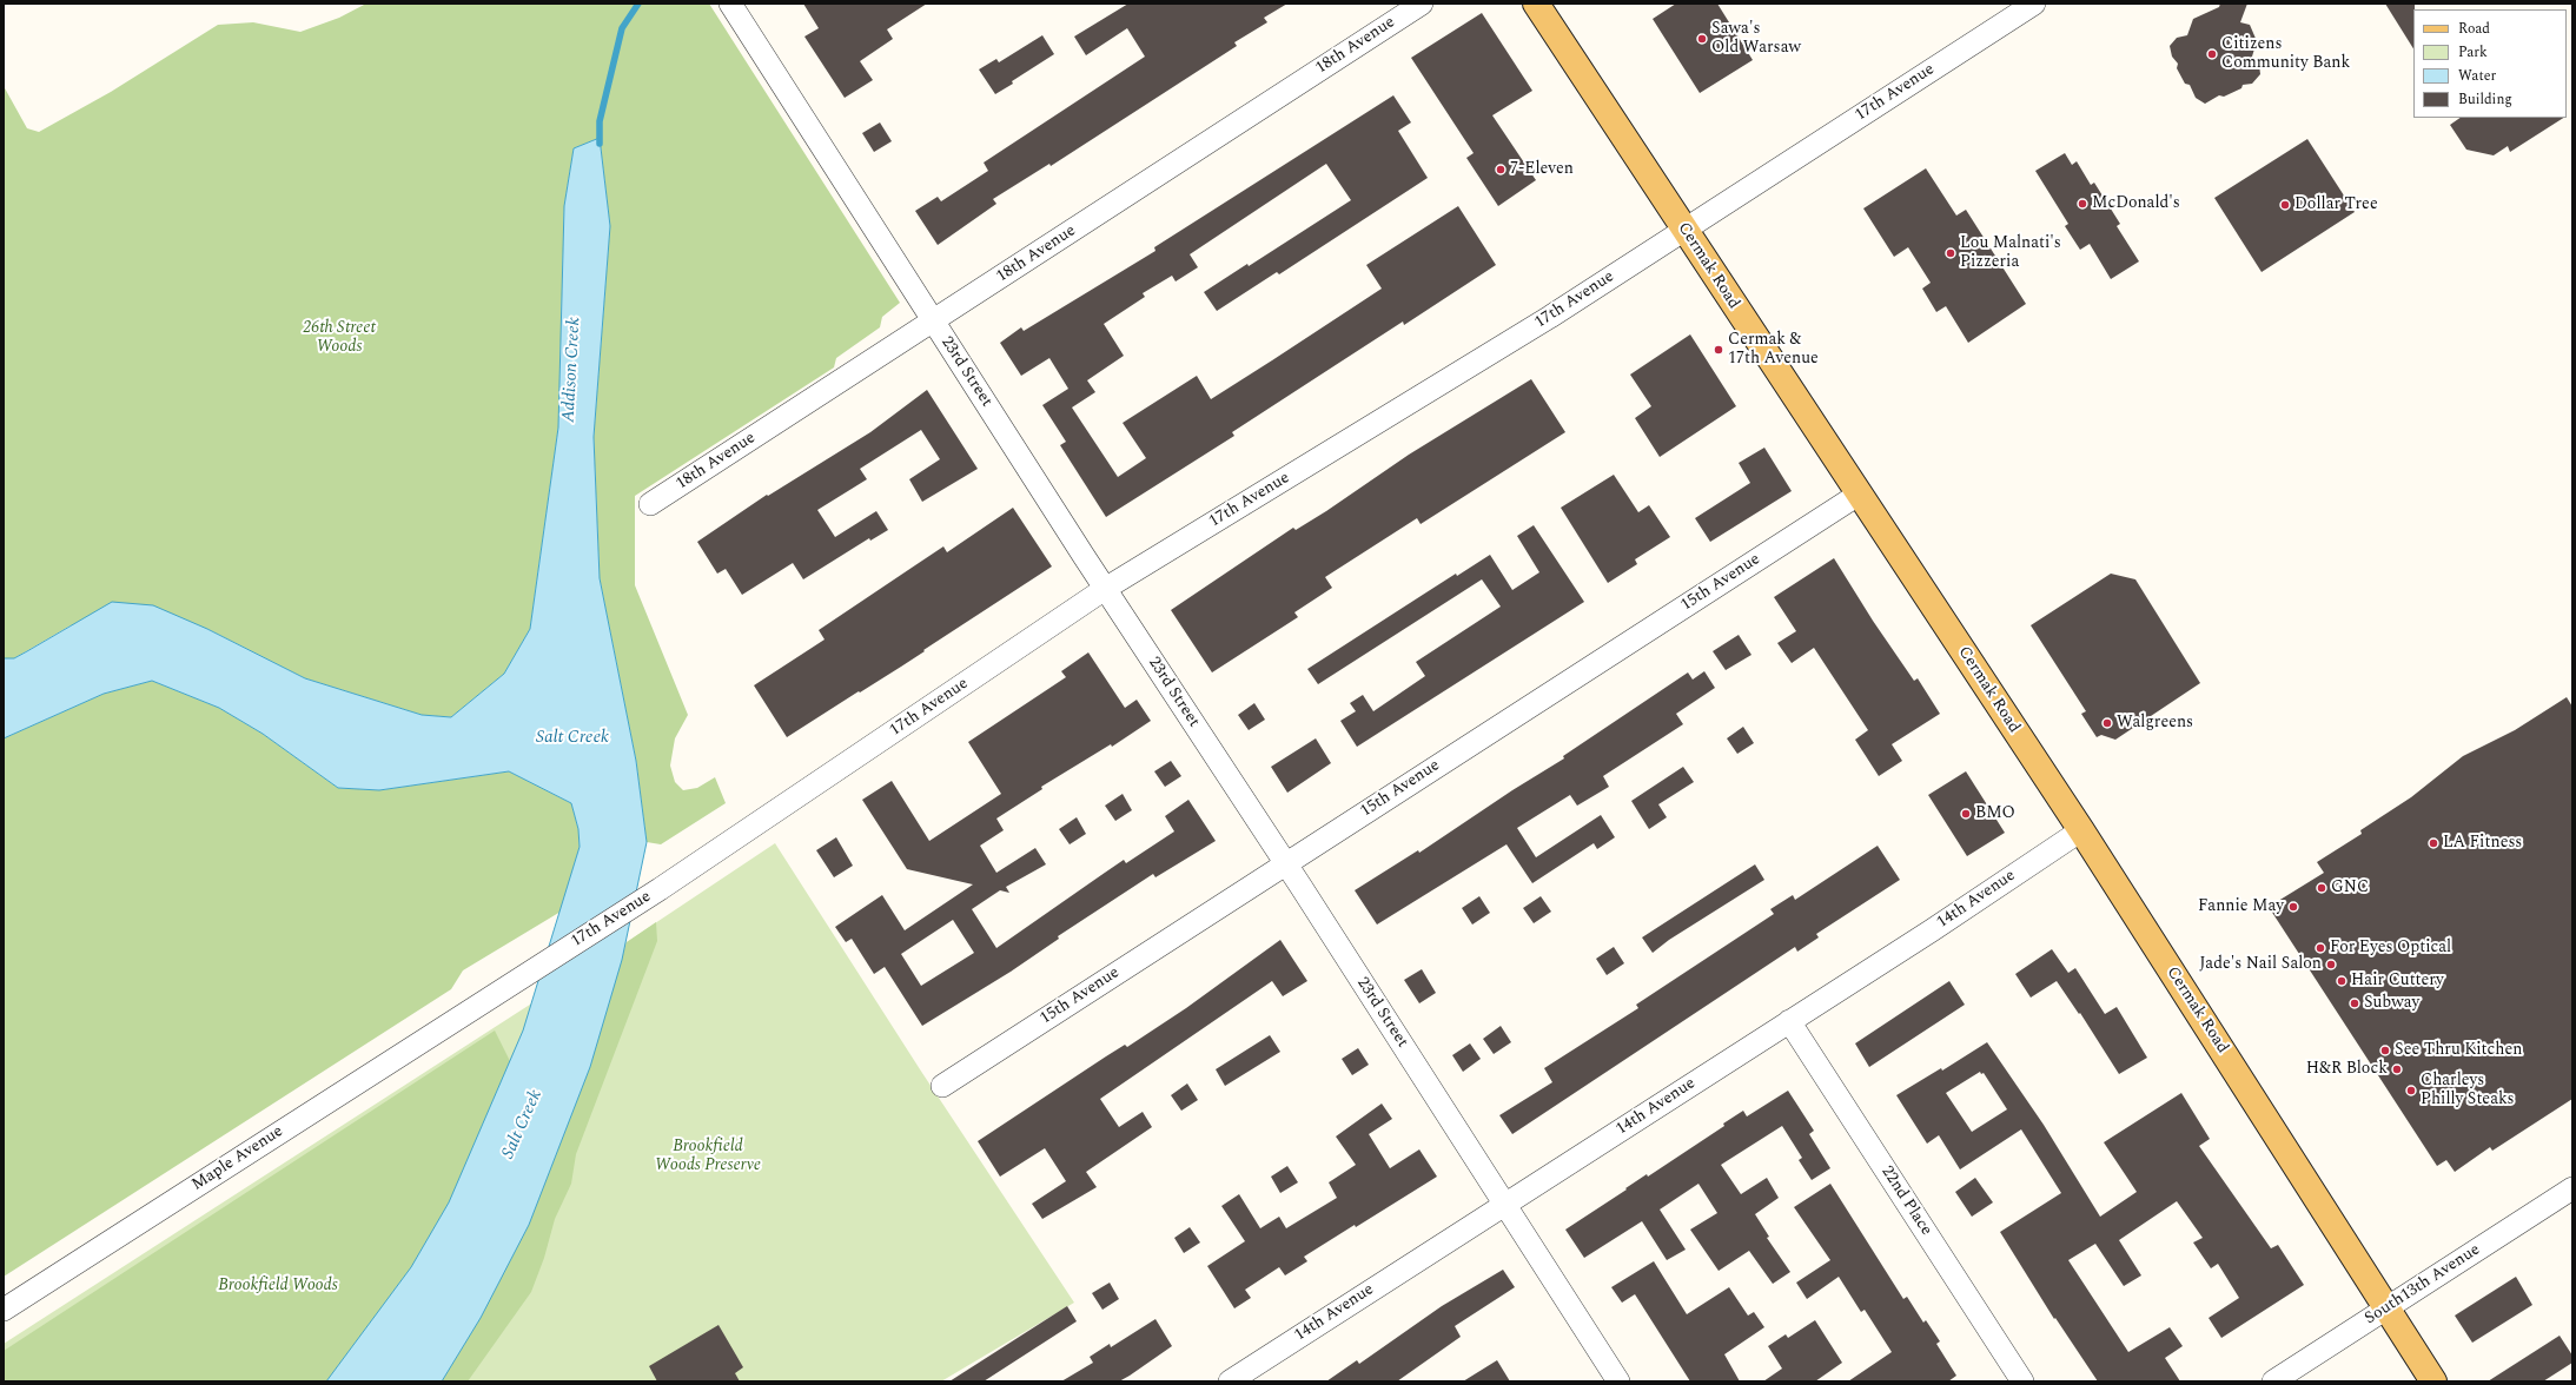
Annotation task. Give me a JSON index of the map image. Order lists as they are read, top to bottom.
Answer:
{
  "streets": {
    "main road": ["Cermak Road"],
    "street": [
      "18th Avenue",
      "17th Avenue",
      "23rd Street",
      "15th Avenue",
      "14th Avenue",
      "Maple Avenue",
      "22nd Place",
      "South13th Avenue"
    ]
  },
  "crossings": [
    ["18th Avenue", "23rd Street"],
    ["17th Avenue", "Cermak Road"],
    ["17th Avenue", "23rd Street"],
    ["17th Avenue", "Maple Avenue"],
    ["Cermak Road", "15th Avenue"],
    ["Cermak Road", "14th Avenue"],
    ["Cermak Road", "South13th Avenue"],
    ["23rd Street", "15th Avenue"],
    ["23rd Street", "14th Avenue"],
    ["14th Avenue", "22nd Place"]
  ],
  "water": ["Addison Creek", "Salt Creek"],
  "parks": ["26th Street Woods", "Brookfield Woods Preserve", "Brookfield Woods"],
  "places": [
    "Sawa's Old Warsaw",
    "Citizens Community Bank",
    "7-Eleven",
    "McDonald's",
    "Dollar Tree",
    "Lou Malnati's Pizzeria",
    "Cermak & 17th Avenue",
    "Walgreens",
    "BMO",
    "LA Fitness",
    "GNC",
    "Fannie May",
    "For Eyes Optical",
    "Jade's Nail Salon",
    "Hair Cuttery",
    "Subway",
    "See Thru Kitchen",
    "H&R Block",
    "Charleys Philly Steaks"
  ],
  "legend": [
    "Road",
    "Park",
    "Water",
    "Building"
  ]
}
